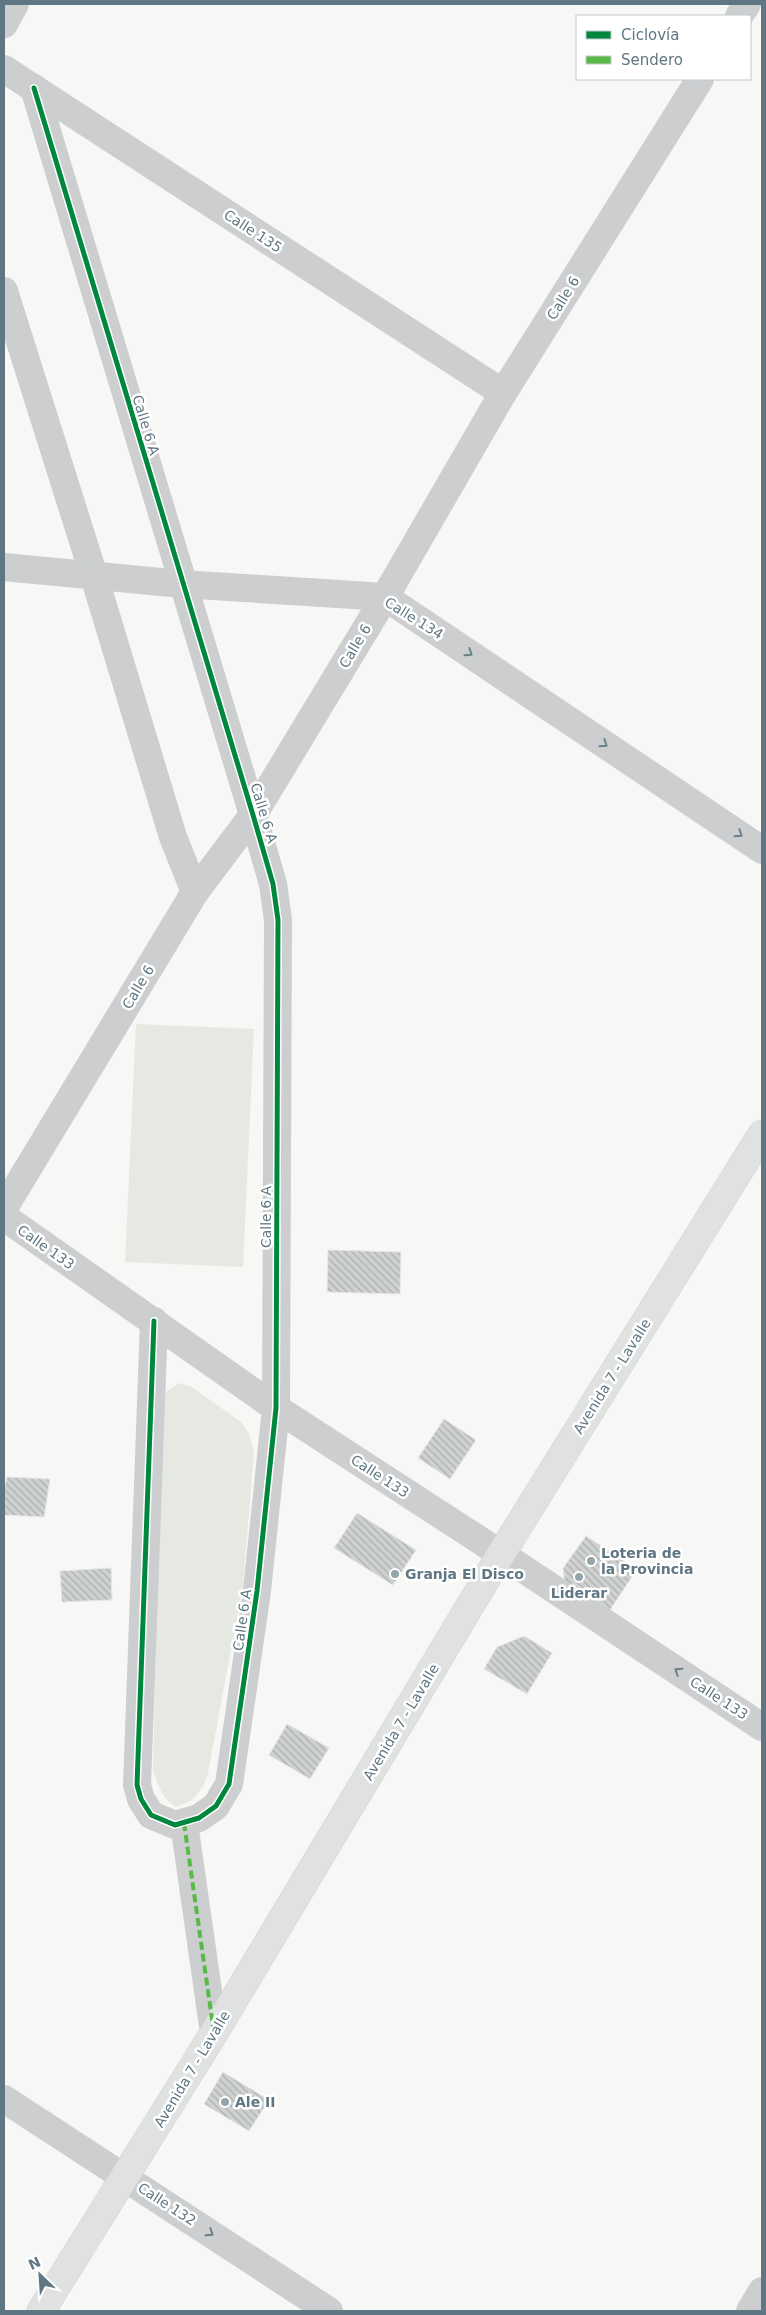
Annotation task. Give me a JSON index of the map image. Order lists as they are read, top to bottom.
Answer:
{
  "streets": {
    "street": [
      "Calle 135",
      "Calle 6",
      "Calle 6 A",
      "Calle 134",
      "Calle 133",
      "Avenida 7 - Lavalle",
      "Calle 132"
    ]
  },
  "crossings": [
    ["Calle 135", "Calle 6"],
    ["Calle 135", "Calle 6 A"],
    ["Calle 6", "Calle 6 A"],
    ["Calle 6", "Calle 134"],
    ["Calle 6 A", "Calle 134"],
    ["Calle 6 A", "Calle 133"],
    ["Calle 133", "Avenida 7 - Lavalle"],
    ["Avenida 7 - Lavalle", "Calle 132"]
  ],
  "one_way": ["Calle 134", "Calle 132"],
  "places": [
    "Loteria de la Provincia",
    "Granja El Disco",
    "Liderar",
    "Ale II"
  ],
  "legend": ["Ciclovía", "Sendero"],
  "north": "top left"
}
